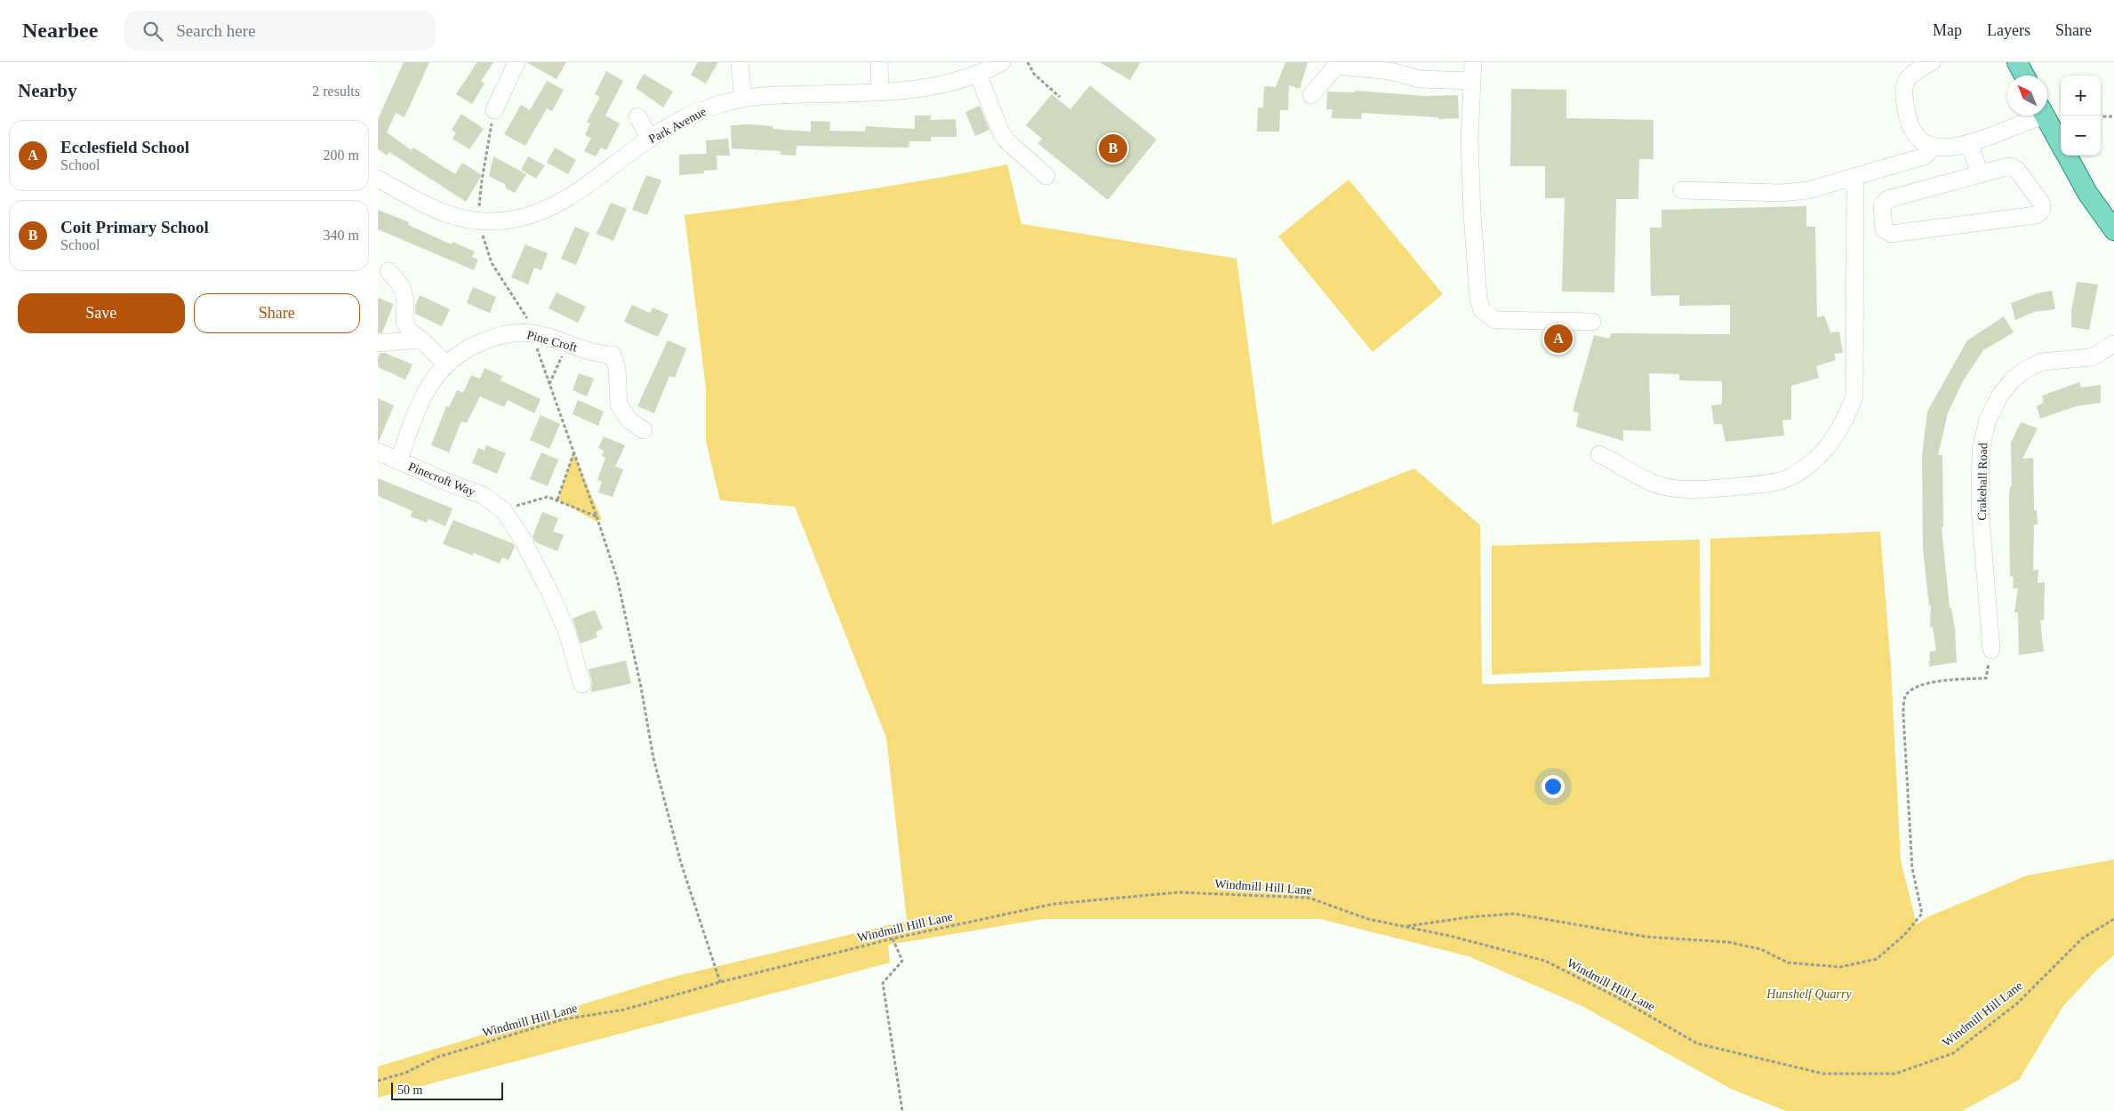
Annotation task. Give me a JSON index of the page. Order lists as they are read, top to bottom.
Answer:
{
  "streets": {
    "street": [
      "Park Avenue",
      "Pine Croft",
      "Pinecroft Way",
      "Crakehall Road"
    ],
    "path": ["Windmill Hill Lane"]
  },
  "crossings": [
    ["Pine Croft", "Pinecroft Way"]
  ],
  "parks": ["Hunshelf Quarry"],
  "scale_bar": "50 m",
  "north": "top left",
  "page": {
    "header": "Nearbee",
    "search": "Search here",
    "nav": ["Map", "Layers", "Share"],
    "heading": ["Nearby", "2 results"],
    "map_buttons": ["+", "−"],
    "list": [
      {
        "mark": "A",
        "name": "Ecclesfield School",
        "note": "School",
        "value": "200 m"
      },
      {
        "mark": "B",
        "name": "Coit Primary School",
        "note": "School",
        "value": "340 m"
      }
    ],
    "pins": ["B", "A"],
    "buttons": ["Save", "Share"],
    "scale": "50 m"
  }
}
